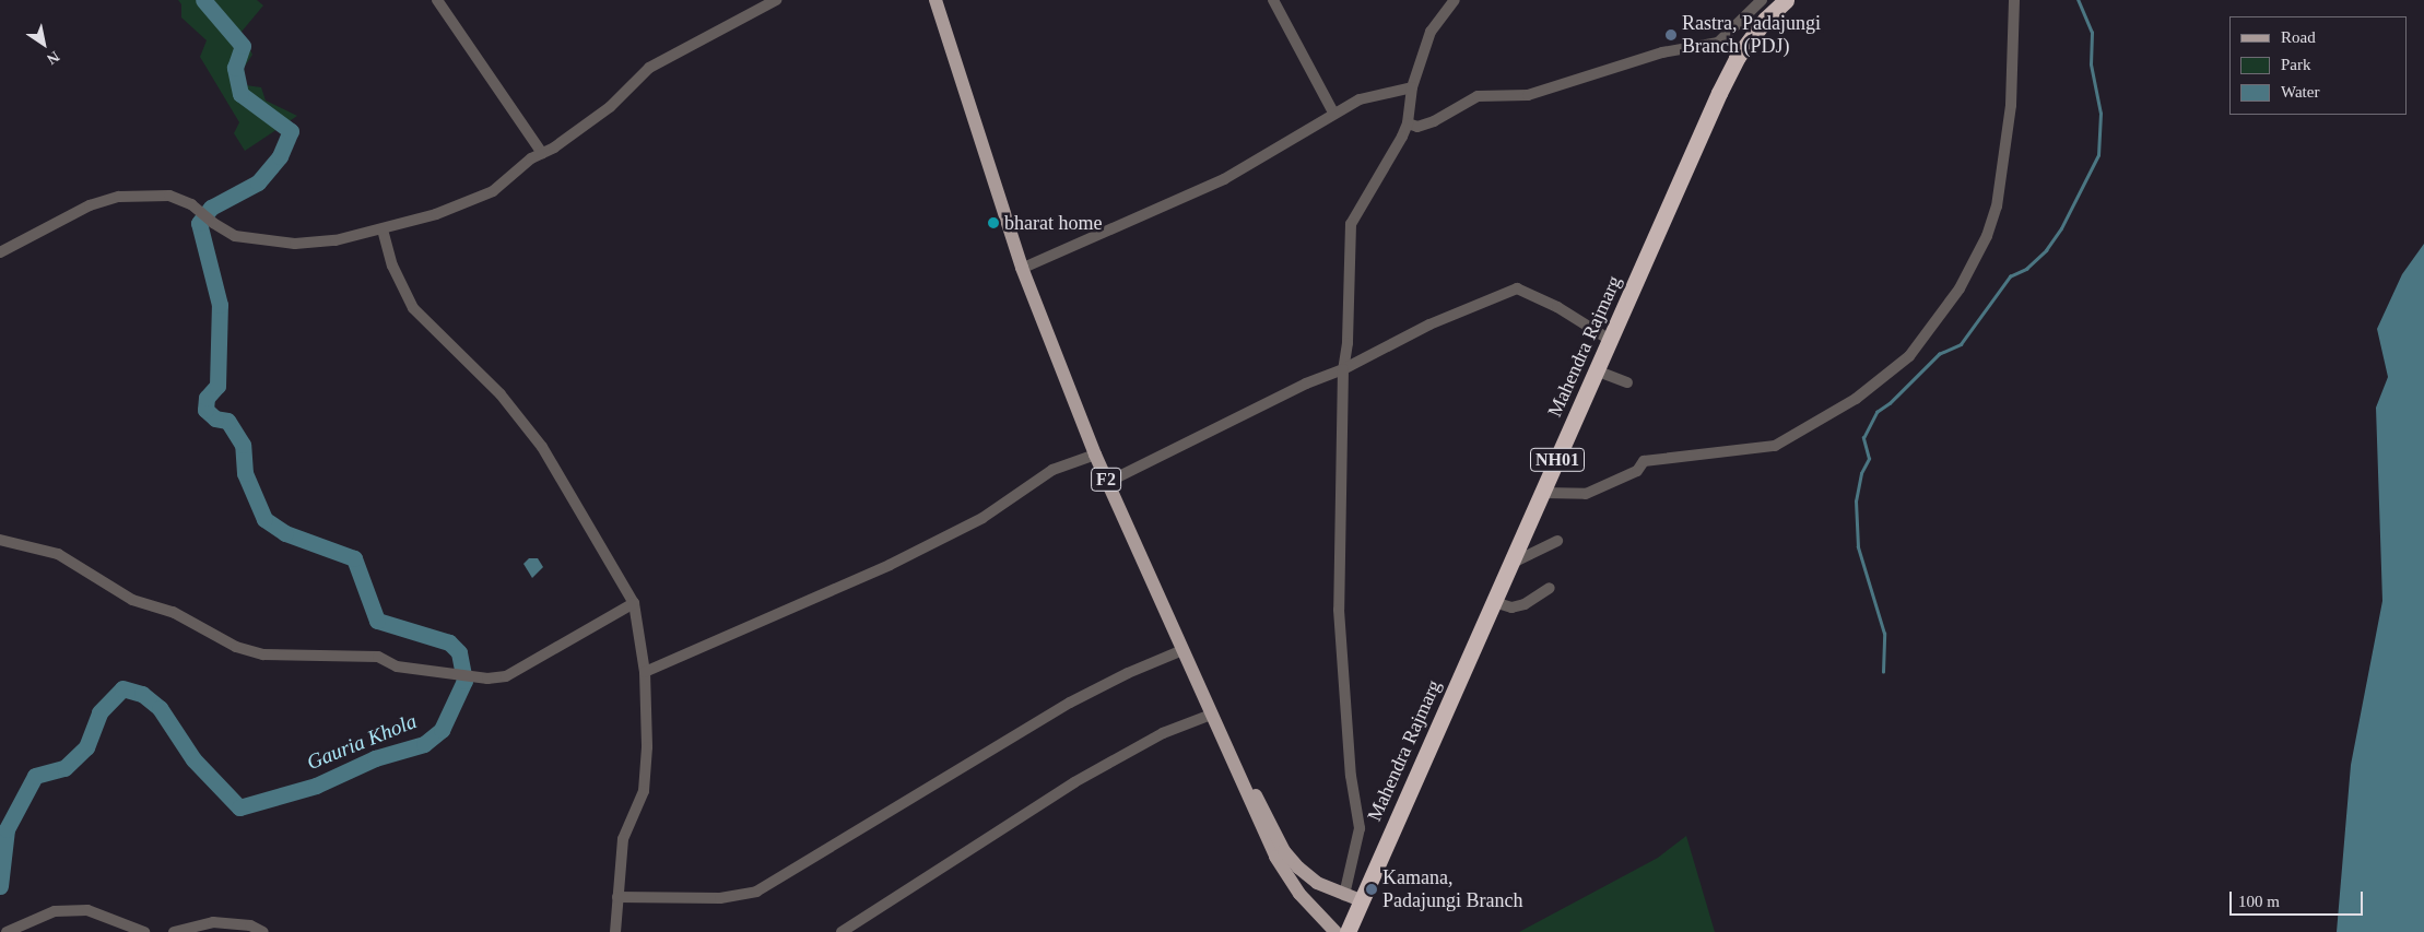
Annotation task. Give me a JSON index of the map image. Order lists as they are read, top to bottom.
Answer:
{
  "streets": {
    "highway": ["Mahendra Rajmarg", "NH01"],
    "main road": ["F2"]
  },
  "crossings": [
    ["Mahendra Rajmarg", "F2"]
  ],
  "water": ["Gauria Khola"],
  "places": ["Rastra, Padajungi Branch (PDJ)", "bharat home", "Kamana, Padajungi Branch"],
  "legend": ["Road", "Park", "Water"],
  "scale_bar": "100 m",
  "north": "bottom right"
}
